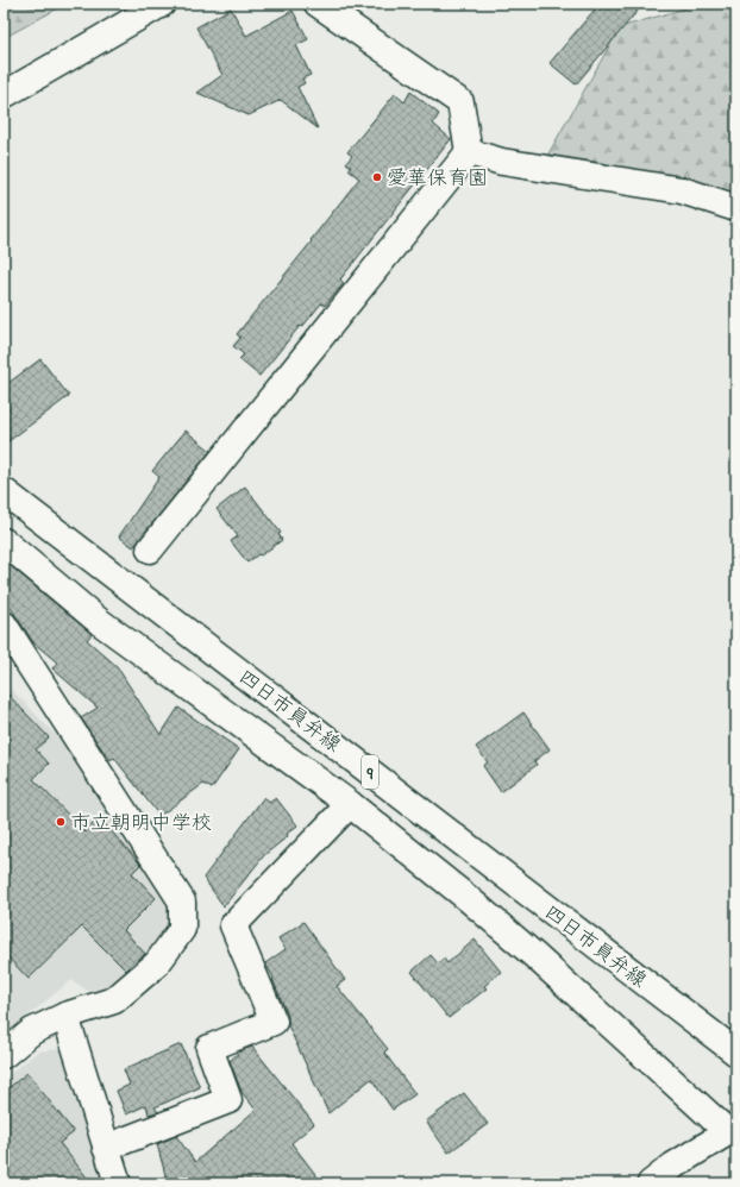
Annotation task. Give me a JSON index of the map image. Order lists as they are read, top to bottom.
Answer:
{
  "streets": {
    "street": ["四日市員弁線", "9"]
  },
  "places": ["愛華保育園", "市立朝明中学校"]
}
